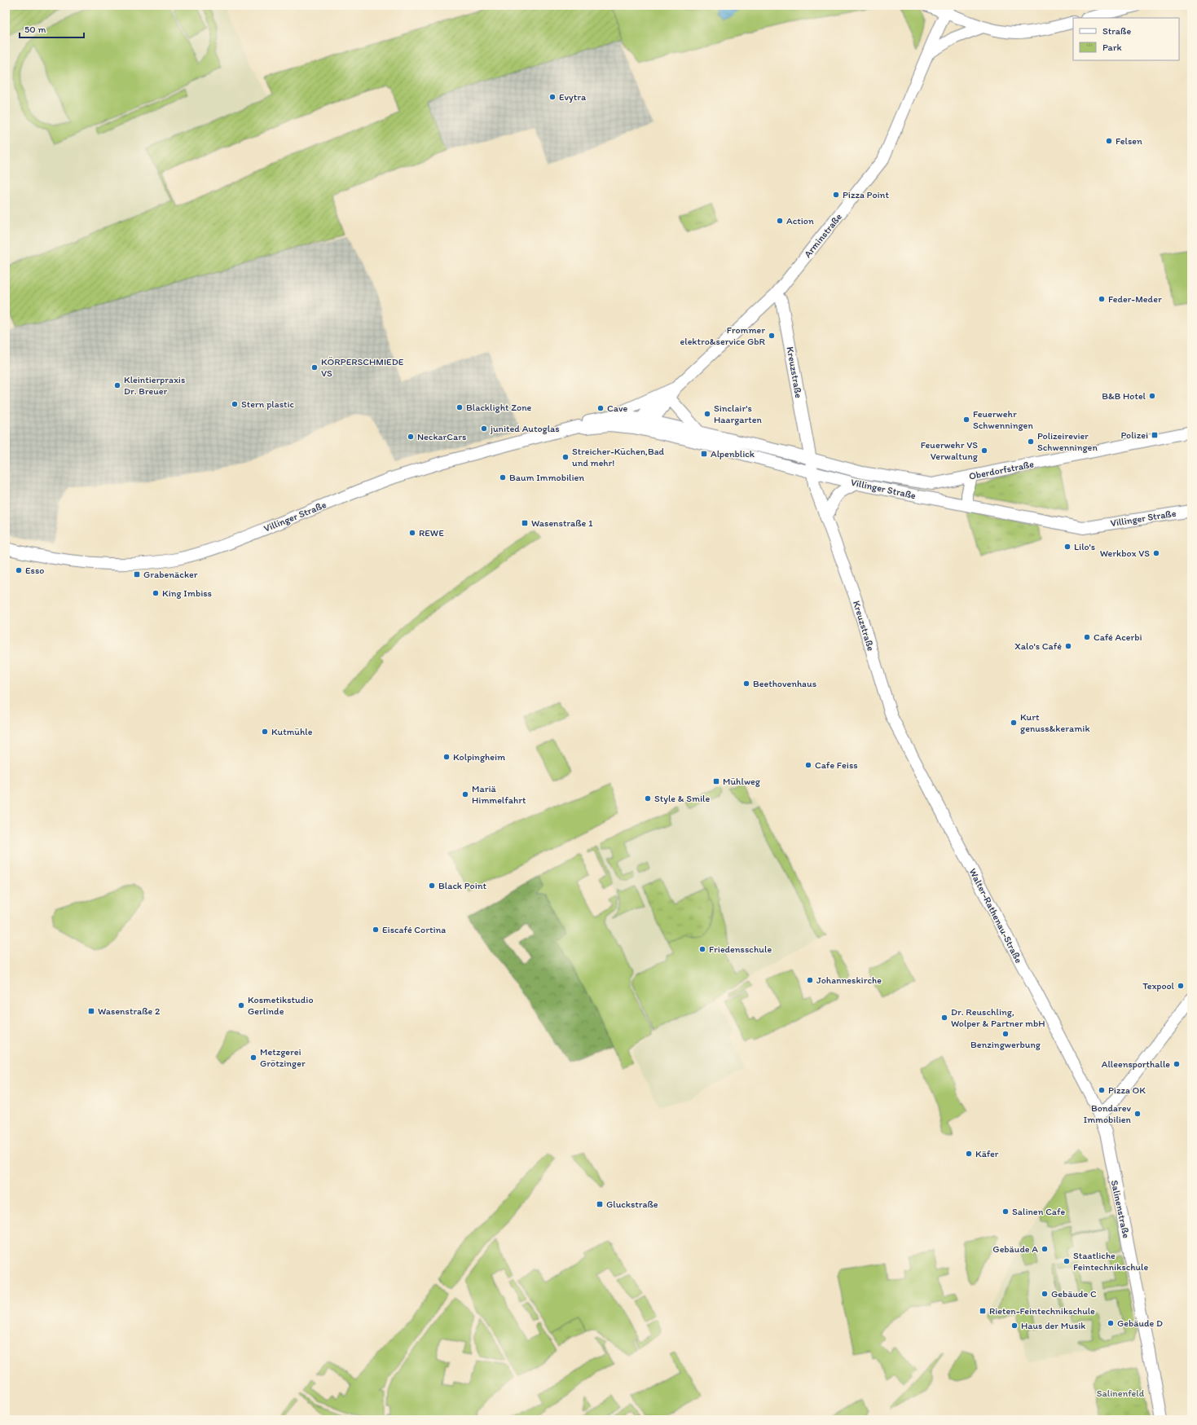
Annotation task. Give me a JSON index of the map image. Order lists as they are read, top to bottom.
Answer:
{
  "streets": {
    "main road": [
      "Arminstraße",
      "Kreuzstraße",
      "Oberdorfstraße",
      "Villinger Straße",
      "Walter-Rathenau-Straße",
      "Salinenstraße"
    ]
  },
  "crossings": [
    ["Arminstraße", "Kreuzstraße"],
    ["Arminstraße", "Villinger Straße"],
    ["Kreuzstraße", "Oberdorfstraße"],
    ["Kreuzstraße", "Villinger Straße"],
    ["Kreuzstraße", "Walter-Rathenau-Straße"],
    ["Oberdorfstraße", "Villinger Straße"],
    ["Walter-Rathenau-Straße", "Salinenstraße"]
  ],
  "parks": ["Salinenfeld"],
  "places": {
    "other": [
      "Evytra",
      "Felsen",
      "Pizza Point",
      "Action",
      "Feder-Meder",
      "Frommer elektro&service GbR",
      "KÖRPERSCHMIEDE VS",
      "Kleintierpraxis Dr. Breuer",
      "B&B Hotel",
      "Stern plastic",
      "Blacklight Zone",
      "Cave",
      "Sinclair's Haargarten",
      "Feuerwehr Schwenningen",
      "junited Autoglas",
      "NeckarCars",
      "Polizeirevier Schwenningen",
      "Feuerwehr VS Verwaltung",
      "Streicher-Küchen,Bad und mehr!",
      "Baum Immobilien",
      "REWE",
      "Lilo's",
      "Werkbox VS",
      "Esso",
      "King Imbiss",
      "Café Acerbi",
      "Xalo's Café",
      "Beethovenhaus",
      "Kurt genuss&keramik",
      "Kutmühle",
      "Kolpingheim",
      "Cafe Feiss",
      "Mariä Himmelfahrt",
      "Style & Smile",
      "Black Point",
      "Eiscafé Cortina",
      "Friedensschule",
      "Johanneskirche",
      "Texpool",
      "Kosmetikstudio Gerlinde",
      "Dr. Reuschling, Wolper & Partner mbH",
      "Benzingwerbung",
      "Metzgerei Grötzinger",
      "Alleensporthalle",
      "Pizza OK",
      "Bondarev Immobilien",
      "Käfer",
      "Salinen Cafe",
      "Gebäude A",
      "Staatliche Feintechnikschule",
      "Gebäude C",
      "Gebäude D",
      "Haus der Musik"
    ],
    "transit": [
      "Polizei",
      "Alpenblick",
      "Wasenstraße 1",
      "Grabenäcker",
      "Mühlweg",
      "Wasenstraße 2",
      "Gluckstraße",
      "Rieten-Feintechnikschule"
    ]
  },
  "legend": ["Straße", "Park"],
  "scale_bar": "50 m"
}
